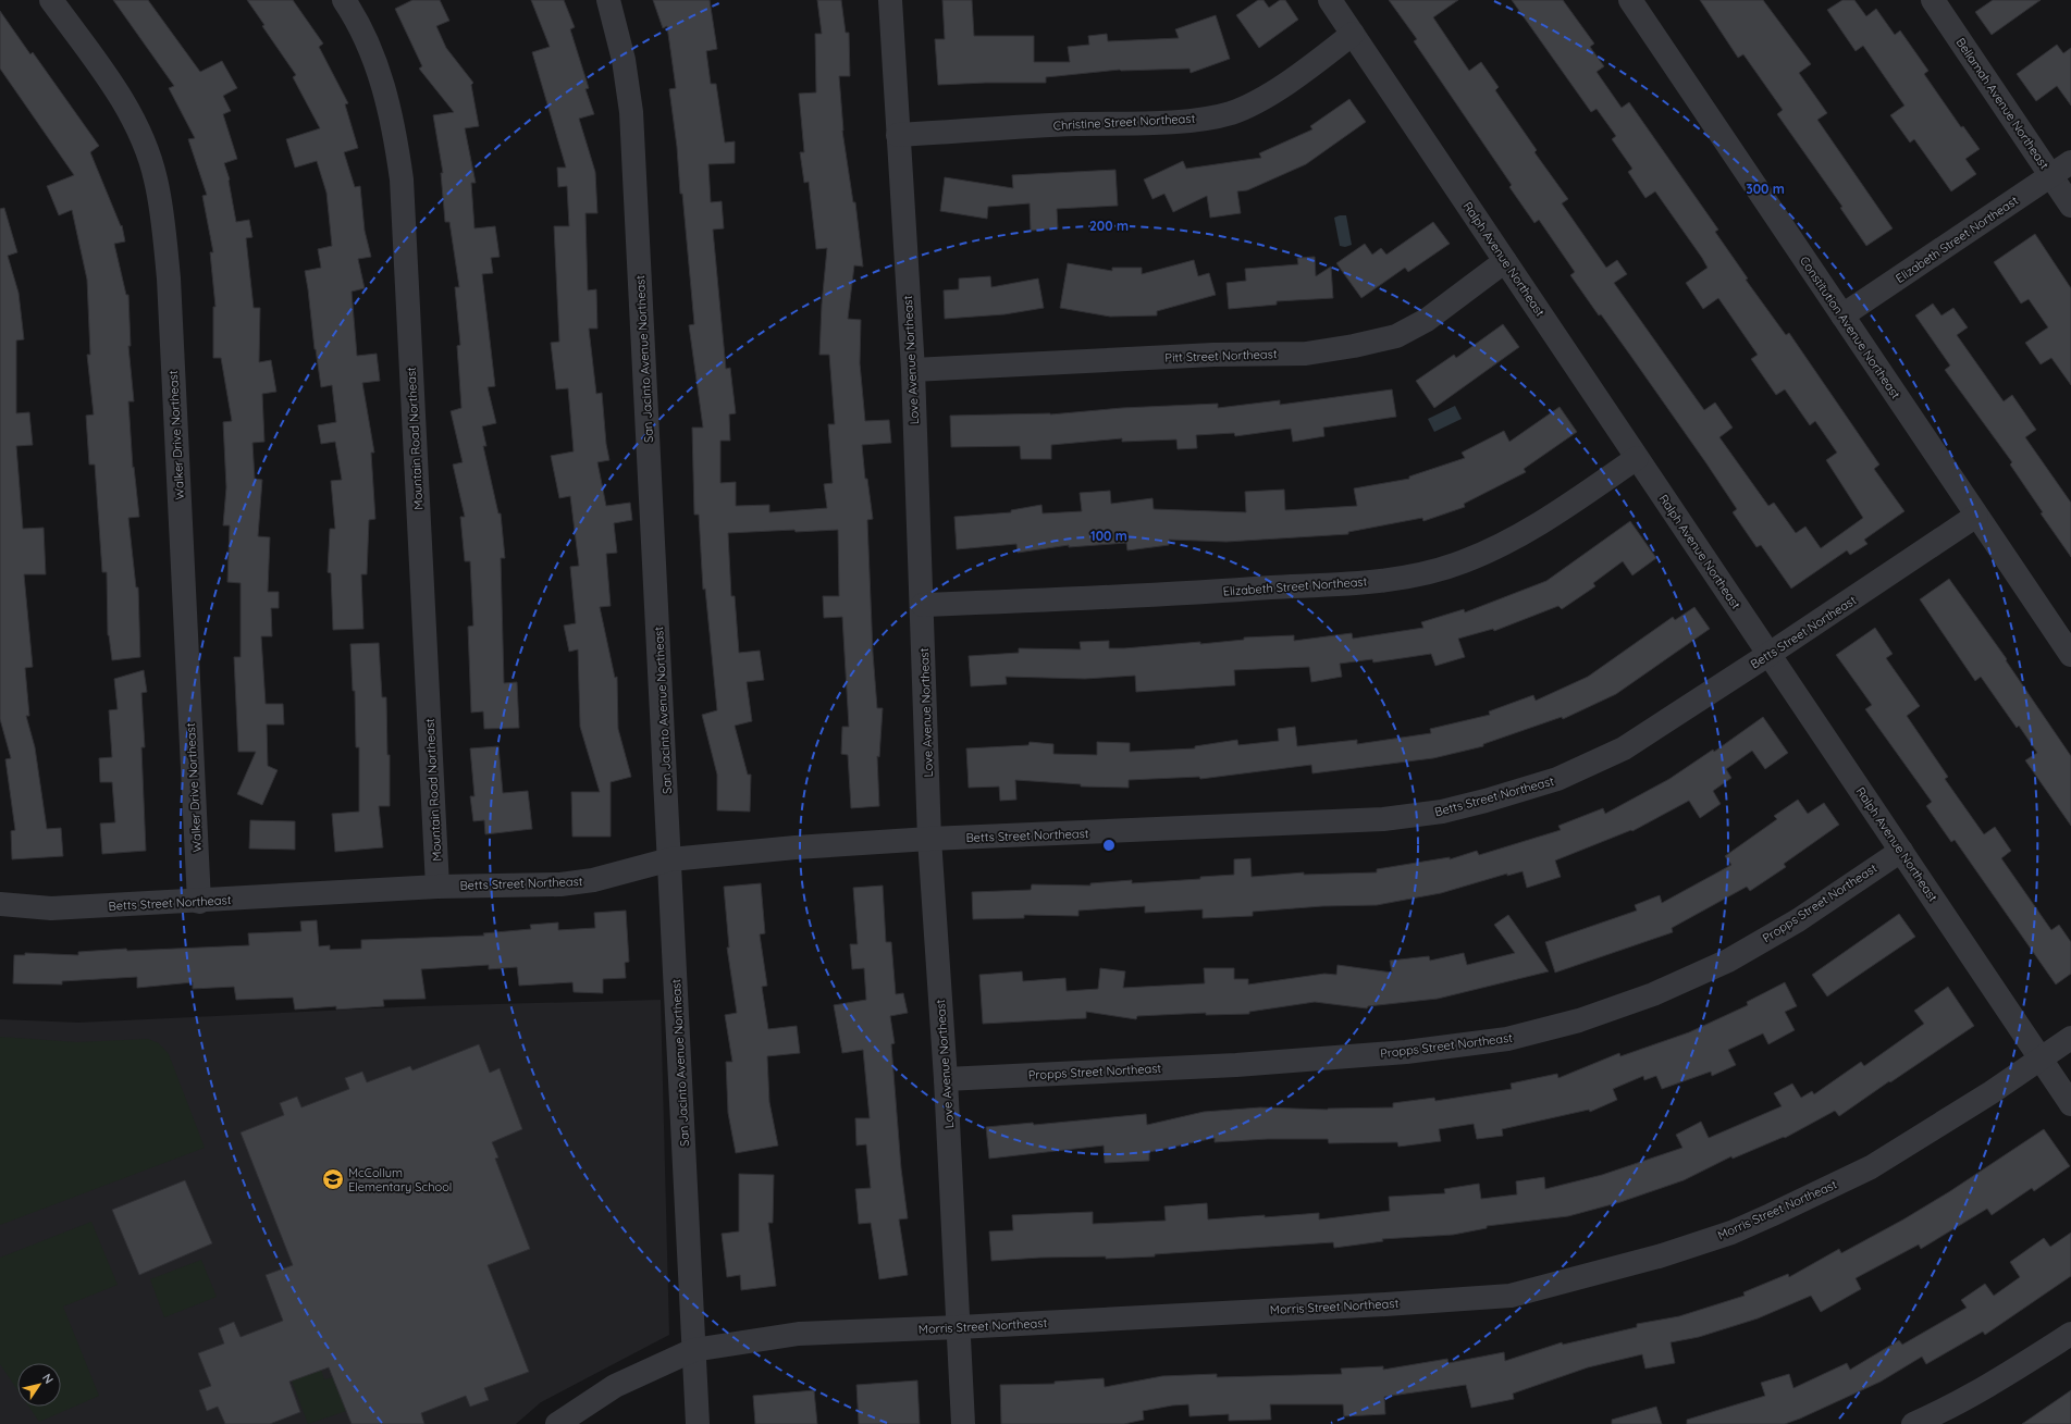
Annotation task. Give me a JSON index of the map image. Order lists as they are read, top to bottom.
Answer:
{
  "streets": {
    "street": [
      "Bellamah Avenue Northeast",
      "Christine Street Northeast",
      "Elizabeth Street Northeast",
      "Ralph Avenue Northeast",
      "Constitution Avenue Northeast",
      "Pitt Street Northeast",
      "San Jacinto Avenue Northeast",
      "Love Avenue Northeast",
      "Walker Drive Northeast",
      "Mountain Road Northeast",
      "Betts Street Northeast",
      "Propps Street Northeast",
      "Morris Street Northeast"
    ]
  },
  "crossings": [
    ["Bellamah Avenue Northeast", "Elizabeth Street Northeast"],
    ["Christine Street Northeast", "Ralph Avenue Northeast"],
    ["Christine Street Northeast", "Love Avenue Northeast"],
    ["Elizabeth Street Northeast", "Ralph Avenue Northeast"],
    ["Elizabeth Street Northeast", "Constitution Avenue Northeast"],
    ["Elizabeth Street Northeast", "Love Avenue Northeast"],
    ["Ralph Avenue Northeast", "Pitt Street Northeast"],
    ["Ralph Avenue Northeast", "Betts Street Northeast"],
    ["Ralph Avenue Northeast", "Propps Street Northeast"],
    ["Ralph Avenue Northeast", "Morris Street Northeast"],
    ["Constitution Avenue Northeast", "Betts Street Northeast"],
    ["Pitt Street Northeast", "Love Avenue Northeast"],
    ["San Jacinto Avenue Northeast", "Betts Street Northeast"],
    ["San Jacinto Avenue Northeast", "Morris Street Northeast"],
    ["Love Avenue Northeast", "Betts Street Northeast"],
    ["Love Avenue Northeast", "Propps Street Northeast"],
    ["Love Avenue Northeast", "Morris Street Northeast"],
    ["Walker Drive Northeast", "Betts Street Northeast"],
    ["Mountain Road Northeast", "Betts Street Northeast"]
  ],
  "places": {
    "school or university": ["McCollum Elementary School"]
  },
  "north": "top right",
  "rings": ["300 m", "200 m", "100 m"]
}
